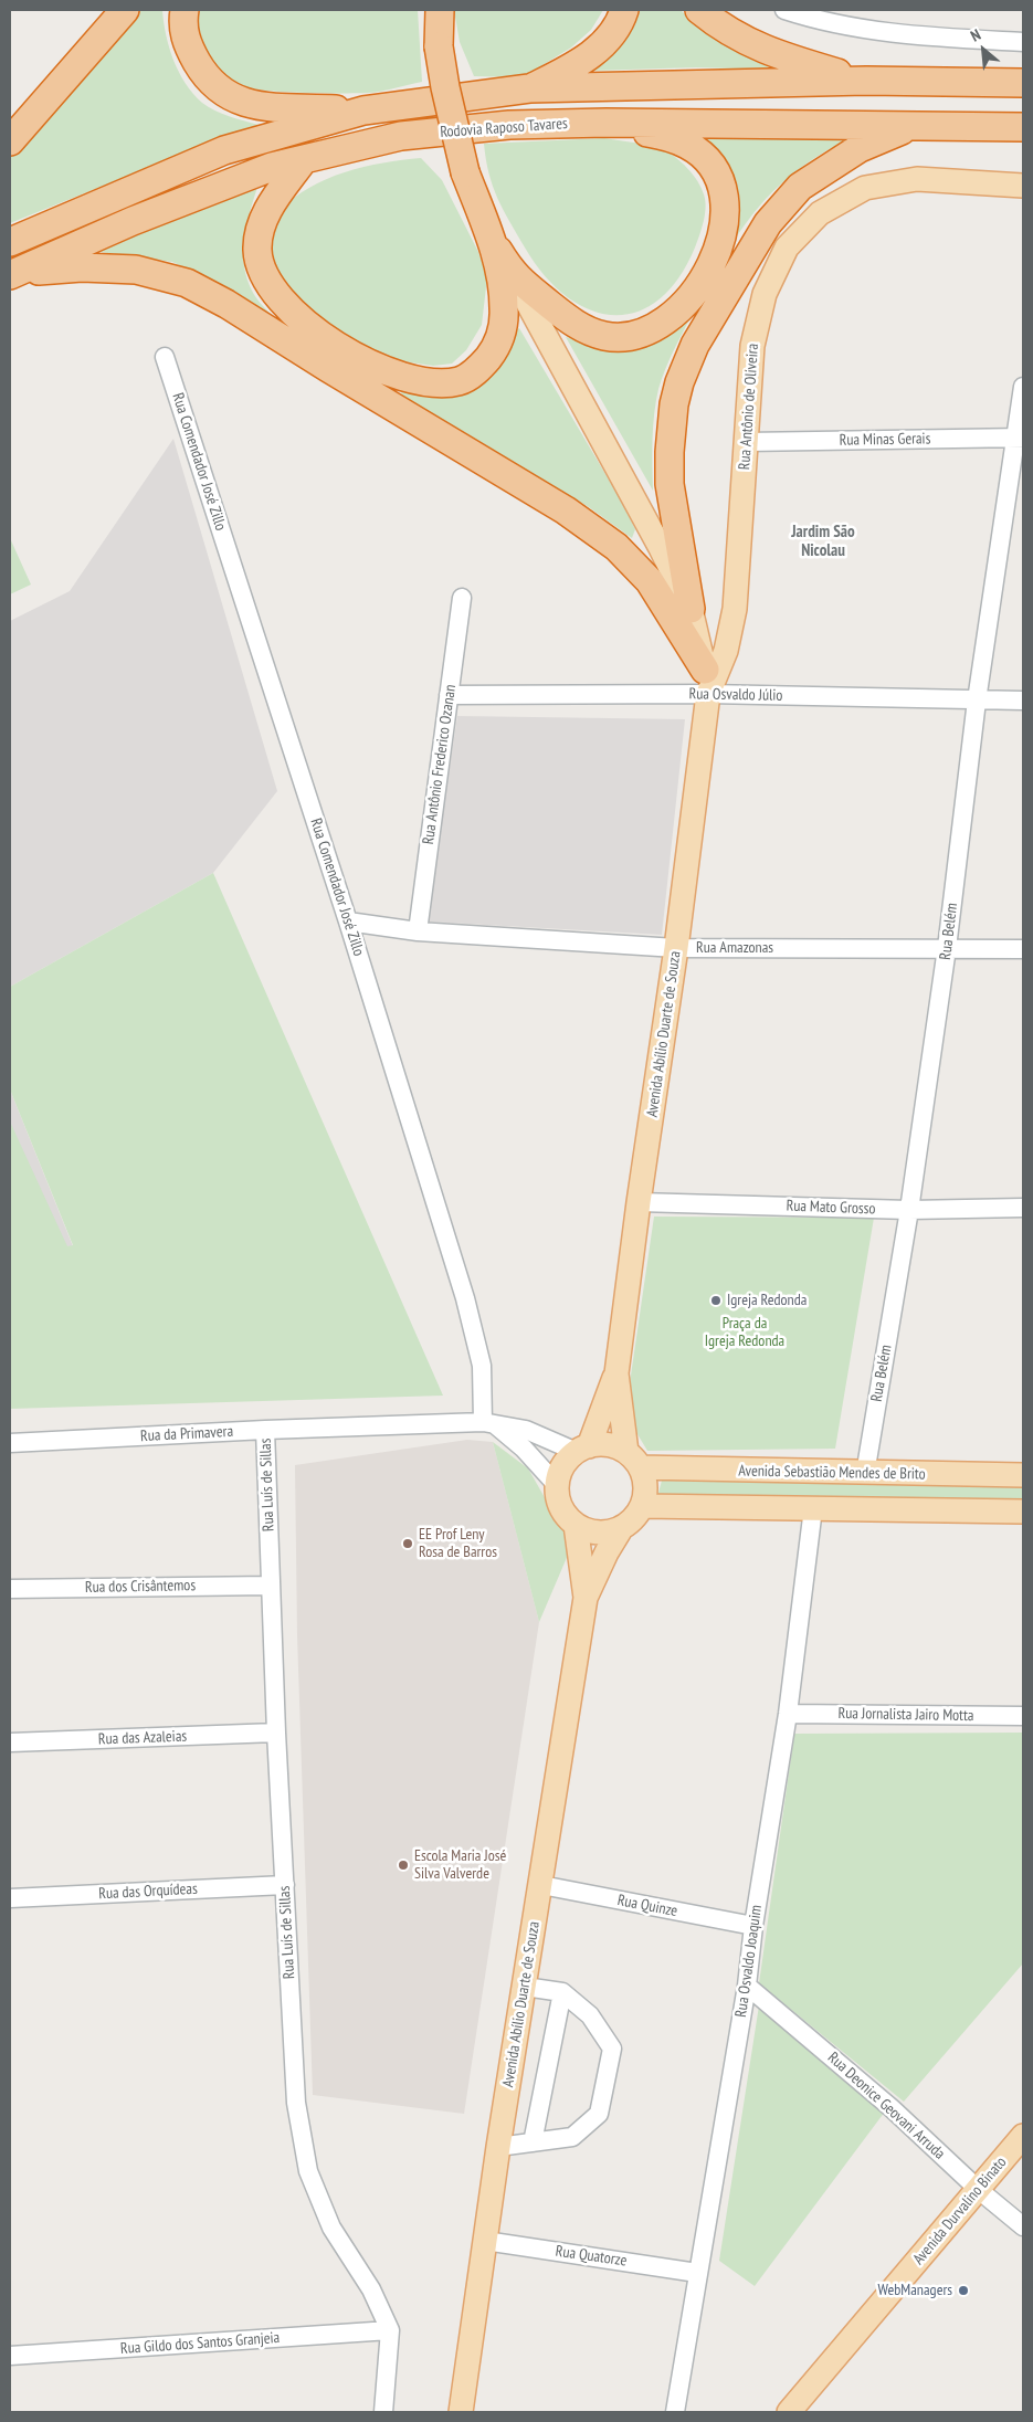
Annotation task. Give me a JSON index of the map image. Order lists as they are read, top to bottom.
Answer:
{
  "streets": {
    "highway": ["Rodovia Raposo Tavares"],
    "main road": [
      "Rua Antônio de Oliveira",
      "Avenida Abílio Duarte de Souza",
      "Avenida Sebastião Mendes de Brito",
      "Avenida Durvalino Binato"
    ],
    "street": [
      "Rua Minas Gerais",
      "Rua Comendador José Zillo",
      "Rua Osvaldo Júlio",
      "Rua Antônio Frederico Ozanan",
      "Rua Belém",
      "Rua Amazonas",
      "Rua Mato Grosso",
      "Rua da Primavera",
      "Rua Luís de Sillas",
      "Rua dos Crisântemos",
      "Rua Jornalista Jairo Motta",
      "Rua das Azaleias",
      "Rua das Orquídeas",
      "Rua Quinze",
      "Rua Osvaldo Joaquim",
      "Rua Deonice Geovani Arruda",
      "Rua Quatorze",
      "Rua Gildo dos Santos Granjeia"
    ]
  },
  "crossings": [
    ["Rua Antônio de Oliveira", "Rua Minas Gerais"],
    ["Rua Antônio de Oliveira", "Rua Osvaldo Júlio"],
    ["Rua Antônio de Oliveira", "Avenida Abílio Duarte de Souza"],
    ["Rua Minas Gerais", "Rua Belém"],
    ["Rua Comendador José Zillo", "Rua Amazonas"],
    ["Rua Comendador José Zillo", "Rua da Primavera"],
    ["Rua Osvaldo Júlio", "Rua Antônio Frederico Ozanan"],
    ["Rua Osvaldo Júlio", "Rua Belém"],
    ["Rua Osvaldo Júlio", "Avenida Abílio Duarte de Souza"],
    ["Rua Antônio Frederico Ozanan", "Rua Amazonas"],
    ["Rua Belém", "Rua Amazonas"],
    ["Rua Belém", "Rua Mato Grosso"],
    ["Rua Belém", "Avenida Sebastião Mendes de Brito"],
    ["Rua Amazonas", "Avenida Abílio Duarte de Souza"],
    ["Avenida Abílio Duarte de Souza", "Rua Mato Grosso"],
    ["Avenida Abílio Duarte de Souza", "Rua da Primavera"],
    ["Avenida Abílio Duarte de Souza", "Avenida Sebastião Mendes de Brito"],
    ["Avenida Abílio Duarte de Souza", "Rua Quinze"],
    ["Avenida Abílio Duarte de Souza", "Rua Quatorze"],
    ["Rua da Primavera", "Avenida Sebastião Mendes de Brito"],
    ["Rua da Primavera", "Rua Luís de Sillas"],
    ["Rua Luís de Sillas", "Rua dos Crisântemos"],
    ["Rua Luís de Sillas", "Rua das Azaleias"],
    ["Rua Luís de Sillas", "Rua das Orquídeas"],
    ["Rua Luís de Sillas", "Rua Gildo dos Santos Granjeia"],
    ["Rua Jornalista Jairo Motta", "Rua Osvaldo Joaquim"],
    ["Rua Quinze", "Rua Osvaldo Joaquim"],
    ["Rua Osvaldo Joaquim", "Rua Deonice Geovani Arruda"],
    ["Rua Osvaldo Joaquim", "Rua Quatorze"],
    ["Rua Deonice Geovani Arruda", "Avenida Durvalino Binato"]
  ],
  "districts": ["Jardim São Nicolau"],
  "parks": ["Praça da Igreja Redonda"],
  "places": [
    "Igreja Redonda",
    "EE Prof Leny Rosa de Barros",
    "Escola Maria José Silva Valverde",
    "WebManagers"
  ],
  "north": "top left"
}
